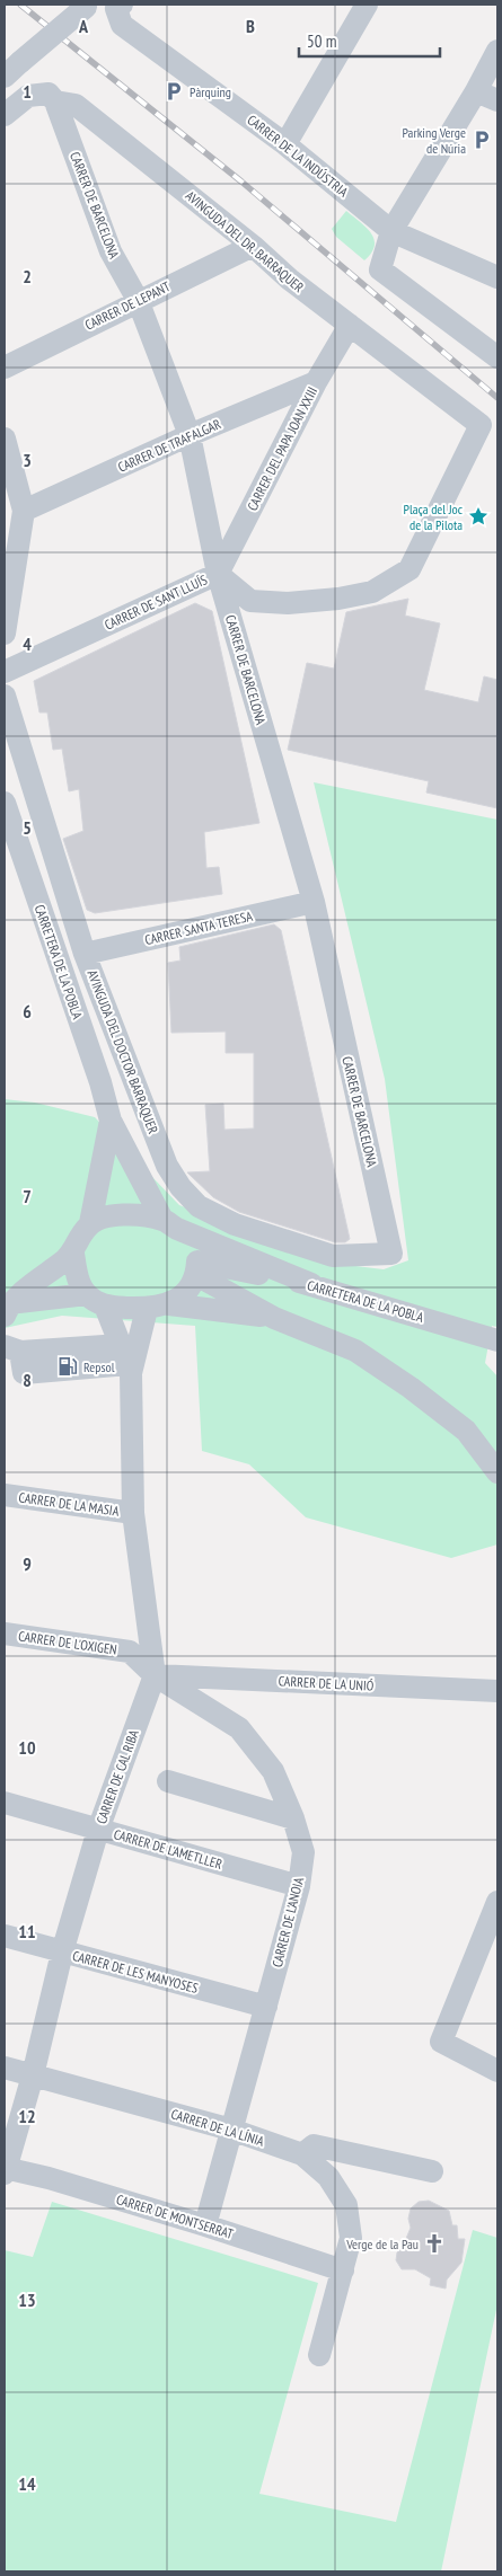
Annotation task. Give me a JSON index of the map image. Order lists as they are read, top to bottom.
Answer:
{
  "streets": {
    "street": [
      "CARRER DE LA INDÚSTRIA",
      "CARRER DE BARCELONA",
      "AVINGUDA DEL DR. BARRAQUER",
      "CARRER DE LEPANT",
      "CARRER DE TRAFALGAR",
      "CARRER DEL PAPA JOAN XXIII",
      "CARRER DE SANT LLUÍS",
      "CARRER SANTA TERESA",
      "CARRETERA DE LA POBLA",
      "AVINGUDA DEL DOCTOR BARRAQUER",
      "CARRER DE LA MASIA",
      "CARRER DE L'OXIGEN",
      "CARRER DE LA UNIÓ",
      "CARRER DE CAL RIBA",
      "CARRER DE L'AMETLLER",
      "CARRER DE L'ANOIA",
      "CARRER DE LES MANYOSES",
      "CARRER DE LA LÍNIA",
      "CARRER DE MONTSERRAT"
    ]
  },
  "crossings": [
    ["CARRER DE BARCELONA", "AVINGUDA DEL DR. BARRAQUER"],
    ["CARRER DE BARCELONA", "CARRER DE LEPANT"],
    ["CARRER DE BARCELONA", "CARRER DE TRAFALGAR"],
    ["CARRER DE BARCELONA", "CARRER DEL PAPA JOAN XXIII"],
    ["CARRER DE BARCELONA", "CARRER DE SANT LLUÍS"],
    ["CARRER DE BARCELONA", "CARRER SANTA TERESA"],
    ["CARRER DE BARCELONA", "AVINGUDA DEL DOCTOR BARRAQUER"],
    ["AVINGUDA DEL DR. BARRAQUER", "CARRER DE LEPANT"],
    ["AVINGUDA DEL DR. BARRAQUER", "CARRER DEL PAPA JOAN XXIII"],
    ["AVINGUDA DEL DR. BARRAQUER", "CARRER DE SANT LLUÍS"],
    ["CARRER DE TRAFALGAR", "CARRER DEL PAPA JOAN XXIII"],
    ["CARRER DEL PAPA JOAN XXIII", "CARRER DE SANT LLUÍS"],
    ["CARRER SANTA TERESA", "AVINGUDA DEL DOCTOR BARRAQUER"],
    ["CARRETERA DE LA POBLA", "CARRER DE CAL RIBA"],
    ["CARRER DE LA MASIA", "CARRER DE CAL RIBA"],
    ["CARRER DE L'OXIGEN", "CARRER DE LA UNIÓ"],
    ["CARRER DE L'OXIGEN", "CARRER DE CAL RIBA"],
    ["CARRER DE L'OXIGEN", "CARRER DE L'ANOIA"],
    ["CARRER DE LA UNIÓ", "CARRER DE CAL RIBA"],
    ["CARRER DE LA UNIÓ", "CARRER DE L'ANOIA"],
    ["CARRER DE CAL RIBA", "CARRER DE L'AMETLLER"],
    ["CARRER DE CAL RIBA", "CARRER DE L'ANOIA"],
    ["CARRER DE CAL RIBA", "CARRER DE LES MANYOSES"],
    ["CARRER DE CAL RIBA", "CARRER DE LA LÍNIA"],
    ["CARRER DE CAL RIBA", "CARRER DE MONTSERRAT"],
    ["CARRER DE L'AMETLLER", "CARRER DE L'ANOIA"],
    ["CARRER DE L'ANOIA", "CARRER DE LES MANYOSES"],
    ["CARRER DE L'ANOIA", "CARRER DE LA LÍNIA"],
    ["CARRER DE L'ANOIA", "CARRER DE MONTSERRAT"],
    ["CARRER DE LA LÍNIA", "CARRER DE MONTSERRAT"]
  ],
  "places": {
    "parking": ["Pàrquing", "Parking Verge de Núria"],
    "place": ["Plaça del Joc de la Pilota"],
    "fuel station": ["Repsol"],
    "church": ["Verge de la Pau"]
  },
  "scale_bar": "50 m",
  "grid": {
    "columns": ["A", "B"],
    "rows": [
      "1",
      "2",
      "3",
      "4",
      "5",
      "6",
      "7",
      "8",
      "9",
      "10",
      "11",
      "12",
      "13",
      "14"
    ]
  }
}
